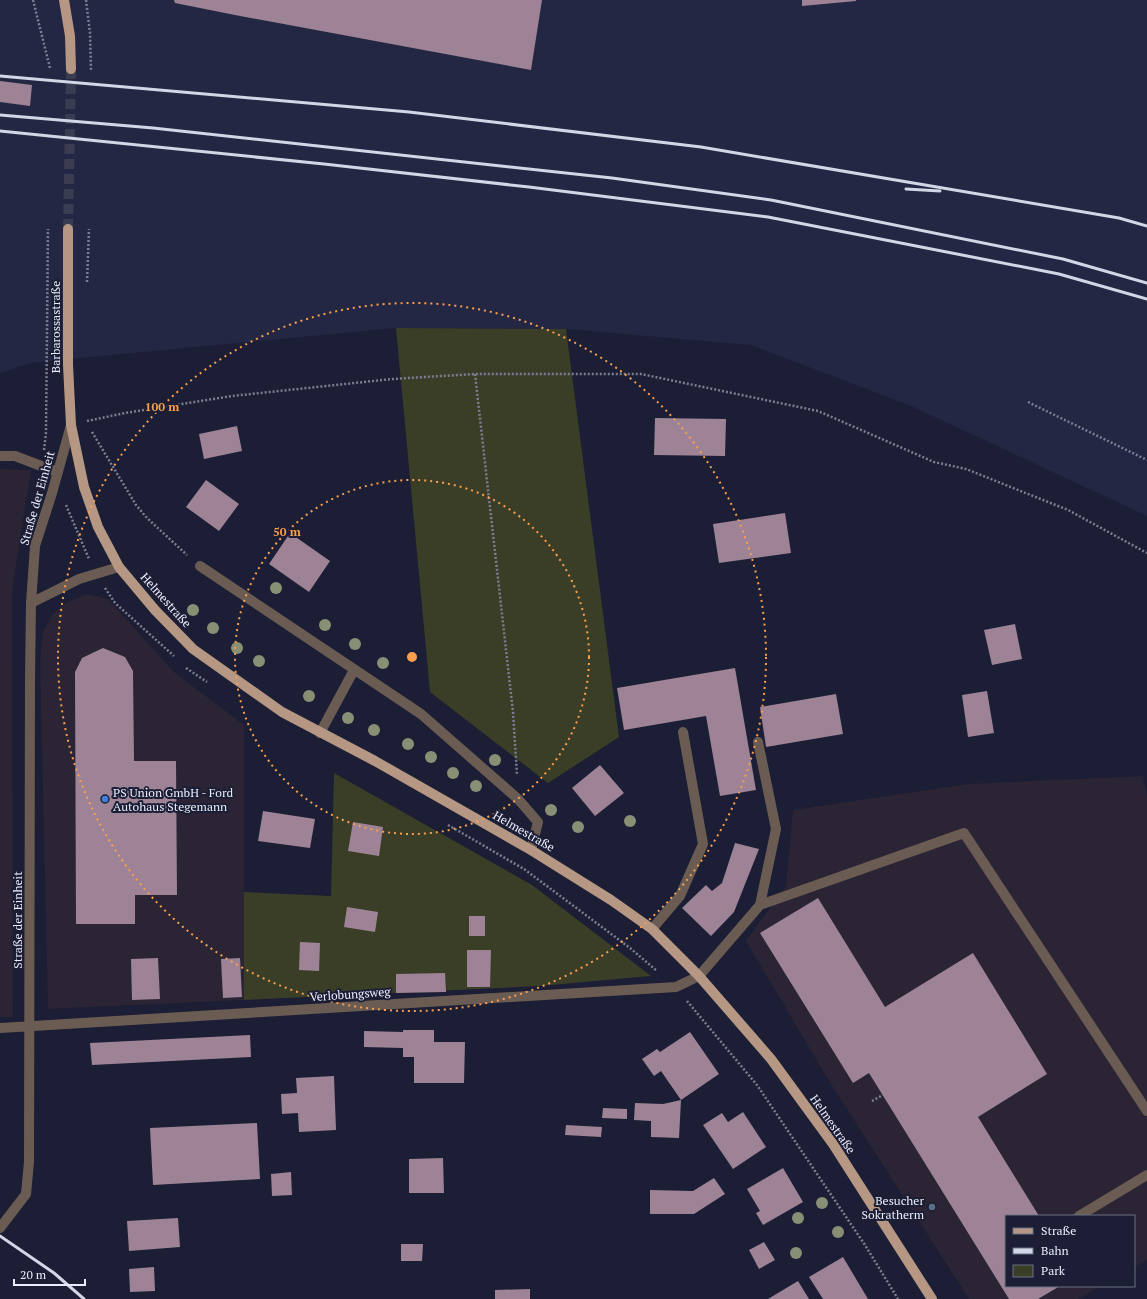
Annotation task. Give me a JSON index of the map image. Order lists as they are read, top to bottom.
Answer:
{
  "streets": {
    "main road": ["Barbarossastraße", "Helmestraße"],
    "street": ["Straße der Einheit", "Verlobungsweg"]
  },
  "crossings": [
    ["Barbarossastraße", "Straße der Einheit"],
    ["Barbarossastraße", "Helmestraße"],
    ["Straße der Einheit", "Helmestraße"],
    ["Straße der Einheit", "Verlobungsweg"],
    ["Helmestraße", "Verlobungsweg"]
  ],
  "places": ["PS Union GmbH - Ford Autohaus Stegemann", "Besucher Sokratherm"],
  "legend": ["Straße", "Bahn", "Park"],
  "scale_bar": "20 m",
  "rings": ["100 m", "50 m"]
}
